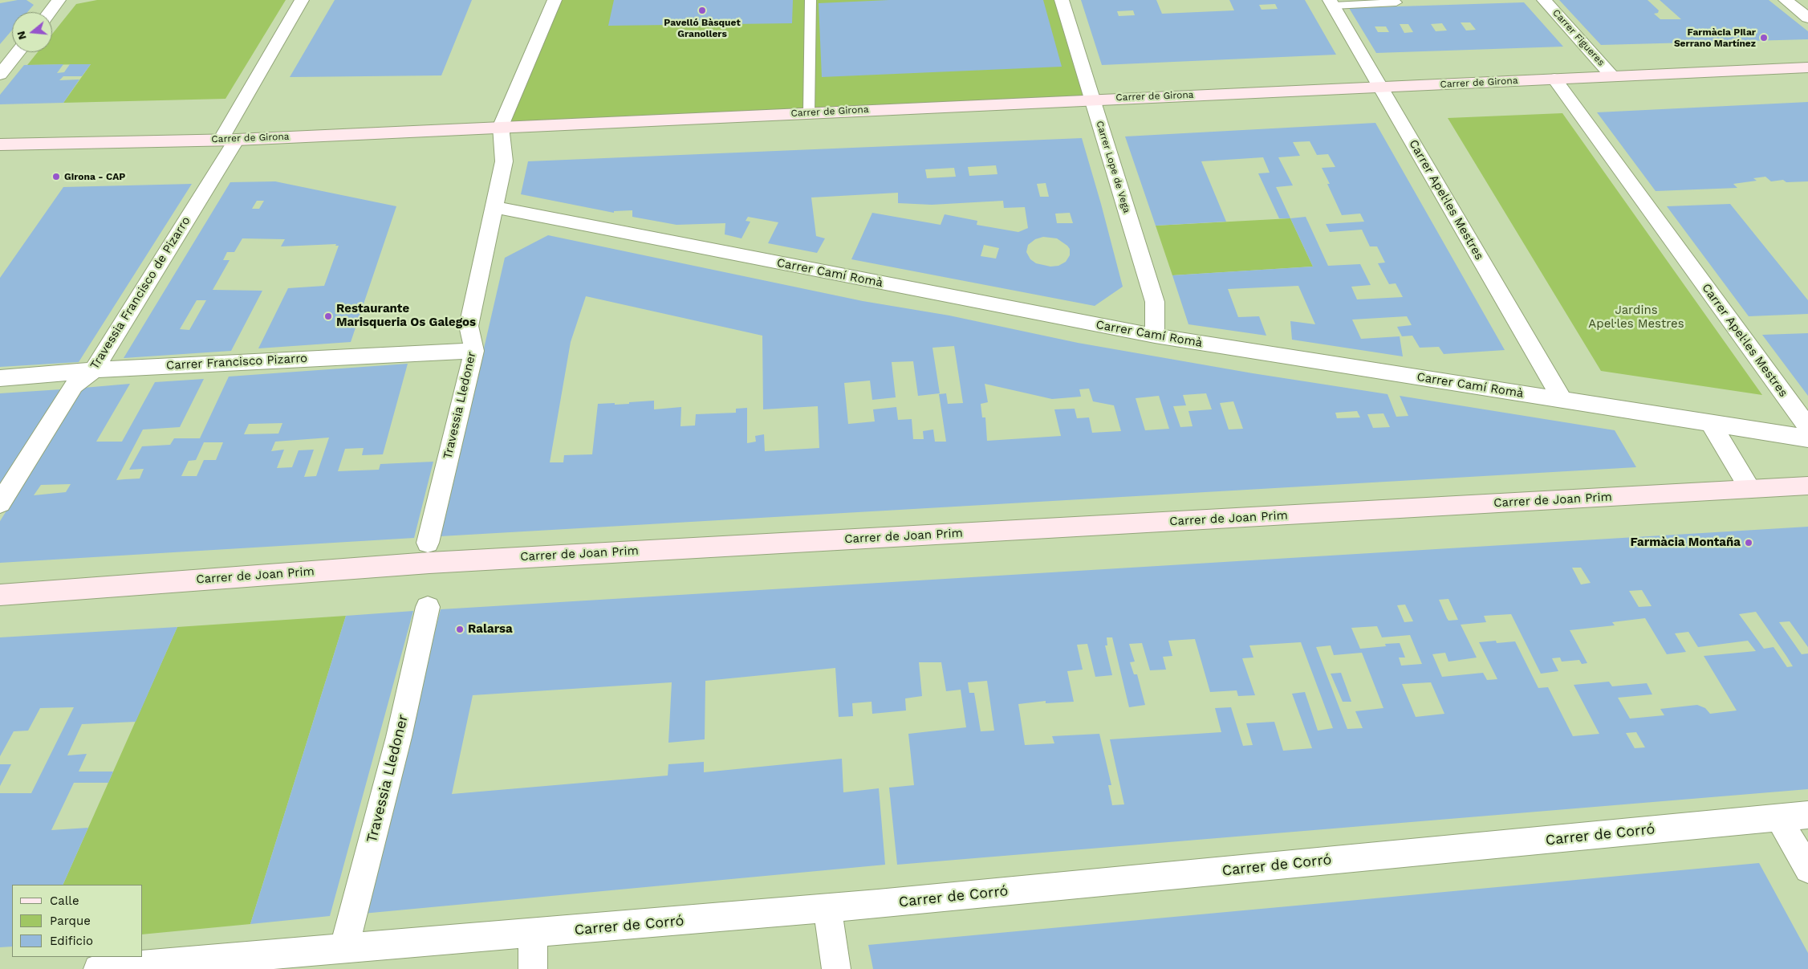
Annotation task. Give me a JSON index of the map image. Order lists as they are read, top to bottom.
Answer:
{
  "streets": {
    "street": [
      "Carrer Figueres",
      "Carrer de Girona",
      "Carrer Lope de Vega",
      "Carrer Apel·les Mestres",
      "Carrer Camí Romà",
      "Travessia Francisco de Pizarro",
      "Carrer Francisco Pizarro",
      "Travessia Lledoner",
      "Carrer de Joan Prim",
      "Carrer de Corró"
    ]
  },
  "crossings": [
    ["Carrer Figueres", "Carrer de Girona"],
    ["Carrer de Girona", "Carrer Lope de Vega"],
    ["Carrer de Girona", "Carrer Apel·les Mestres"],
    ["Carrer de Girona", "Travessia Francisco de Pizarro"],
    ["Carrer de Girona", "Travessia Lledoner"],
    ["Carrer Lope de Vega", "Carrer Camí Romà"],
    ["Carrer Apel·les Mestres", "Carrer Camí Romà"],
    ["Carrer Camí Romà", "Travessia Lledoner"],
    ["Travessia Francisco de Pizarro", "Carrer Francisco Pizarro"],
    ["Carrer Francisco Pizarro", "Travessia Lledoner"],
    ["Travessia Lledoner", "Carrer de Corró"]
  ],
  "parks": ["Jardins Apel·les Mestres"],
  "places": [
    "Pavelló Bàsquet Granollers",
    "Farmàcia Pilar Serrano Martínez",
    "Girona - CAP",
    "Restaurante Marisqueria Os Galegos",
    "Farmàcia Montaña",
    "Ralarsa"
  ],
  "legend": ["Calle", "Parque", "Edificio"],
  "north": "left"
}
